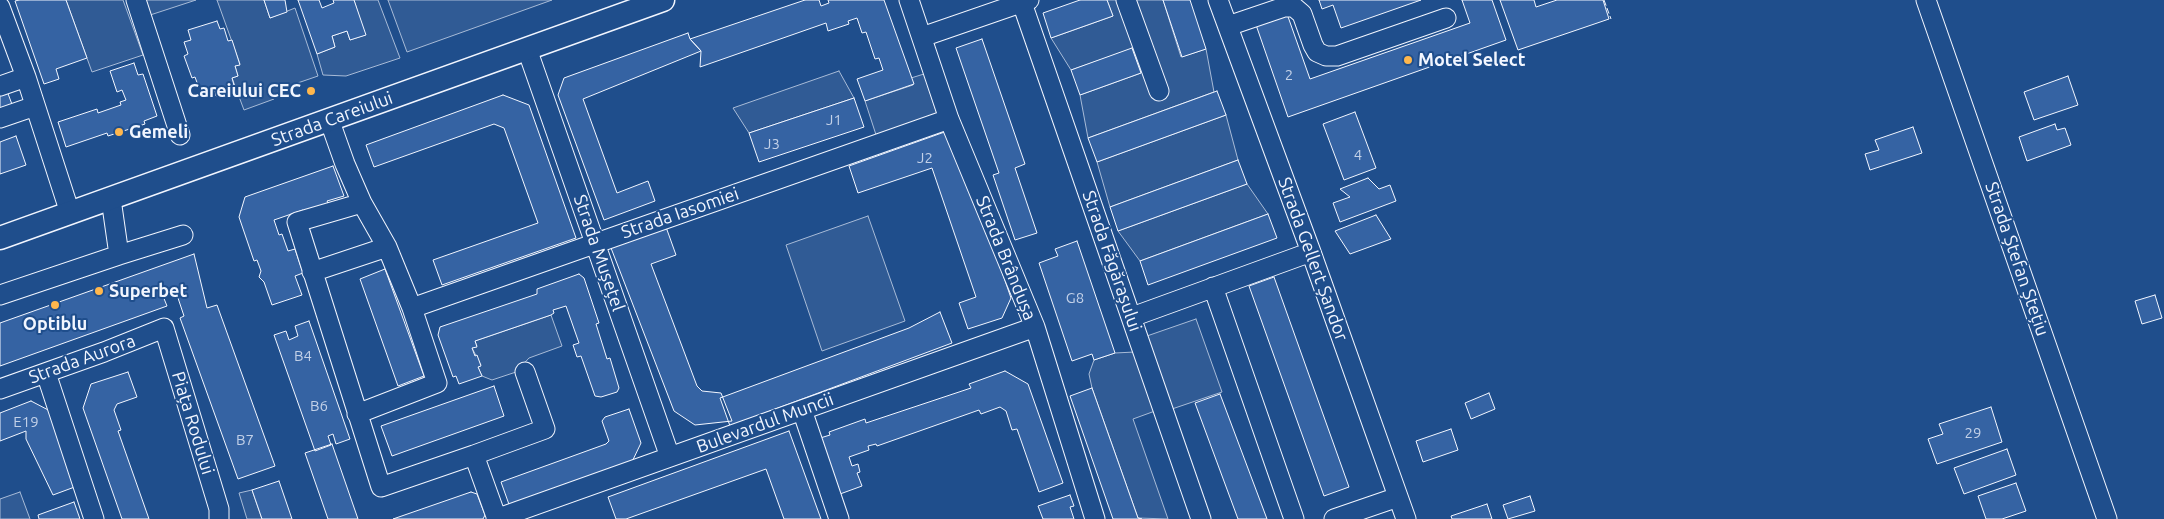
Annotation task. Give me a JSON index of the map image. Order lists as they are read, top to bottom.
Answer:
{
  "streets": {
    "main road": ["Strada Careiului"],
    "street": [
      "Strada Iasomiei",
      "Strada Mușețel",
      "Strada Brândușa",
      "Strada Gellert Șandor",
      "Strada Ștefan Ștețiu",
      "Strada Făgărașului",
      "Strada Aurora",
      "Piața Rodului",
      "Bulevardul Muncii"
    ]
  },
  "crossings": [
    ["Strada Careiului", "Strada Mușețel"],
    ["Strada Iasomiei", "Strada Mușețel"],
    ["Strada Iasomiei", "Strada Brândușa"],
    ["Strada Mușețel", "Bulevardul Muncii"],
    ["Strada Brândușa", "Strada Făgărașului"],
    ["Strada Brândușa", "Bulevardul Muncii"],
    ["Strada Aurora", "Piața Rodului"]
  ],
  "places": [
    "Motel Select",
    "Careiului CEC",
    "Gemeli",
    "Superbet",
    "Optiblu"
  ],
  "house_numbers": [
    "2",
    "J1",
    "J3",
    "4",
    "J2",
    "G8",
    "B4",
    "B6",
    "E19",
    "29",
    "B7"
  ]
}
